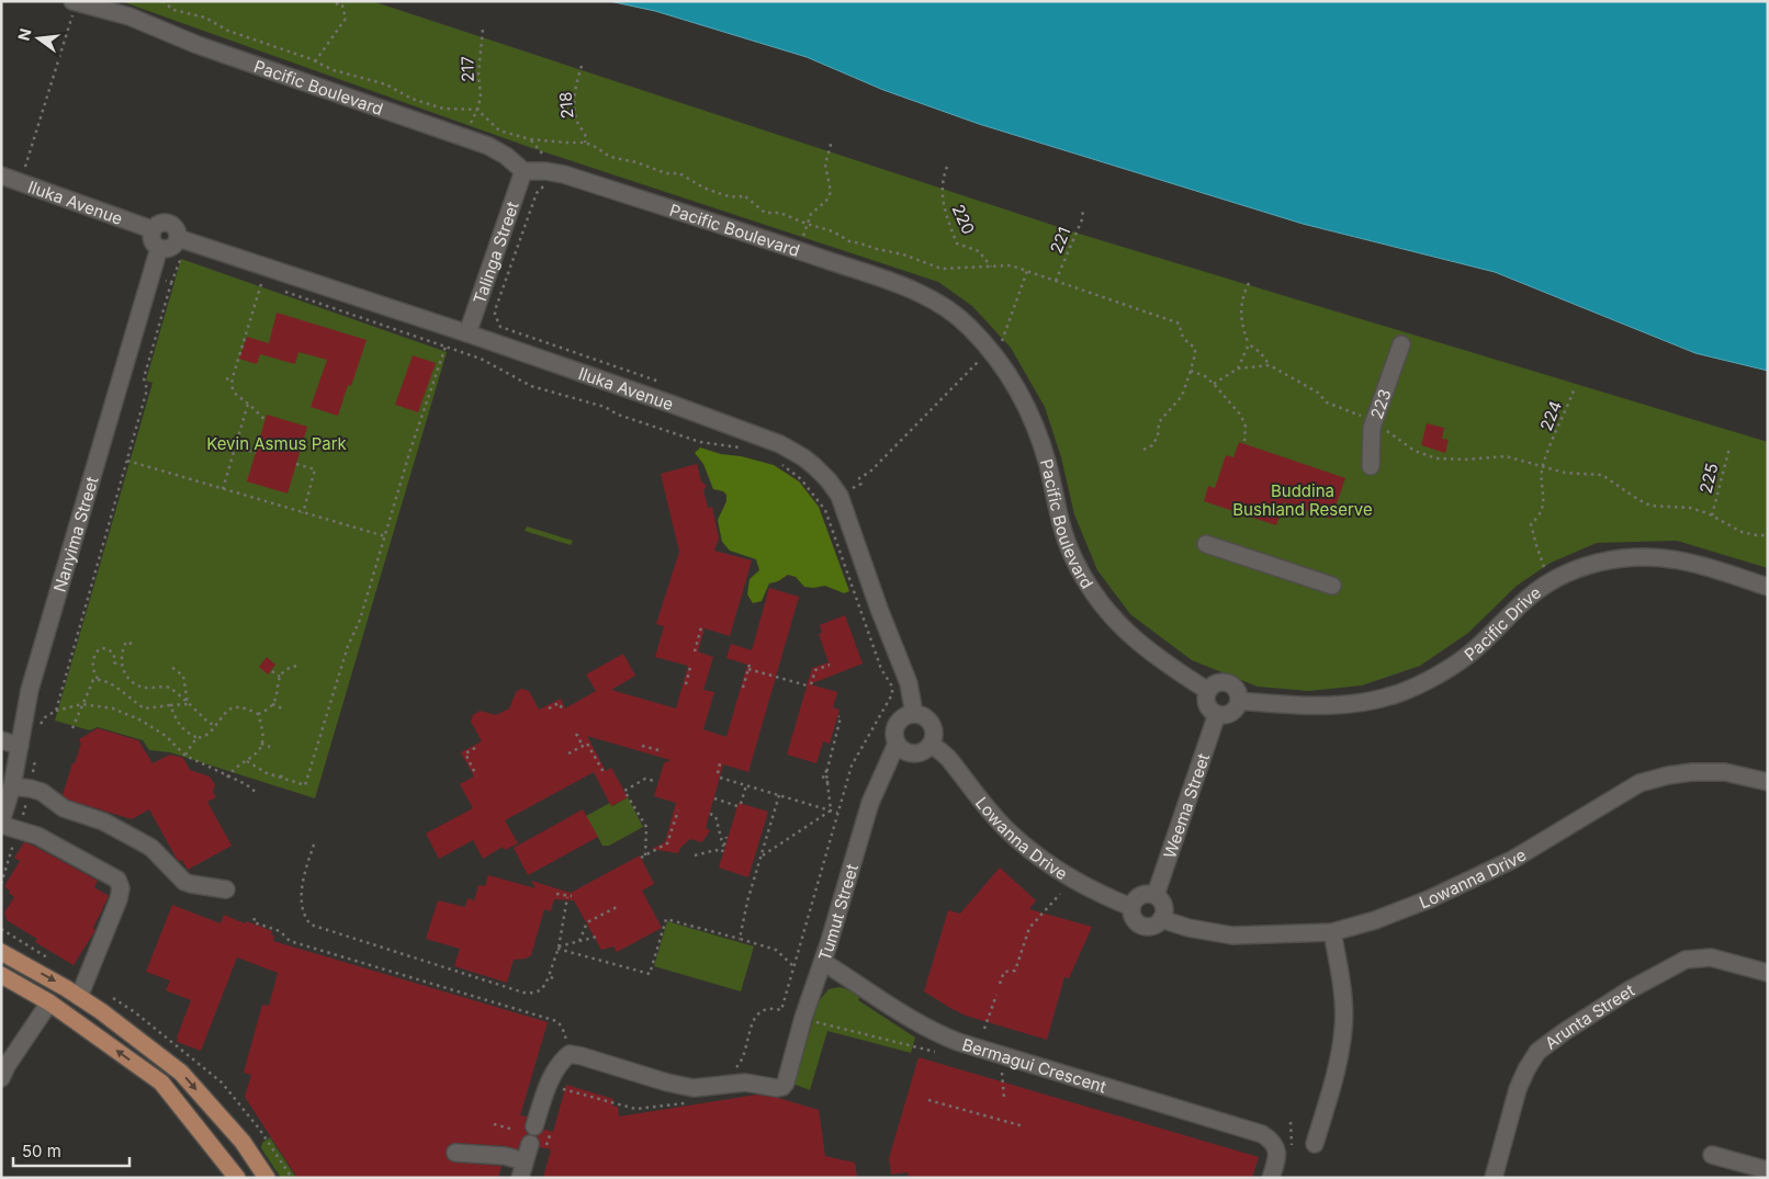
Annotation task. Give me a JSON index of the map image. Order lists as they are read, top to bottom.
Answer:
{
  "streets": {
    "street": [
      "Pacific Boulevard",
      "Iluka Avenue",
      "Talinga Street",
      "223",
      "Nanyima Street",
      "Pacific Drive",
      "Weema Street",
      "Lowanna Drive",
      "Tumut Street",
      "Arunta Street",
      "Bermagui Crescent"
    ],
    "path": [
      "217",
      "218",
      "220",
      "221",
      "224",
      "225"
    ]
  },
  "crossings": [
    ["Pacific Boulevard", "Talinga Street"],
    ["Pacific Boulevard", "Pacific Drive"],
    ["Pacific Boulevard", "Weema Street"],
    ["Iluka Avenue", "Talinga Street"],
    ["Iluka Avenue", "Nanyima Street"],
    ["Iluka Avenue", "Lowanna Drive"],
    ["Iluka Avenue", "Tumut Street"],
    ["Pacific Drive", "Weema Street"],
    ["Weema Street", "Lowanna Drive"],
    ["Lowanna Drive", "Tumut Street"],
    ["Tumut Street", "Bermagui Crescent"]
  ],
  "parks": ["Kevin Asmus Park", "Buddina Bushland Reserve"],
  "scale_bar": "50 m",
  "north": "left"
}
